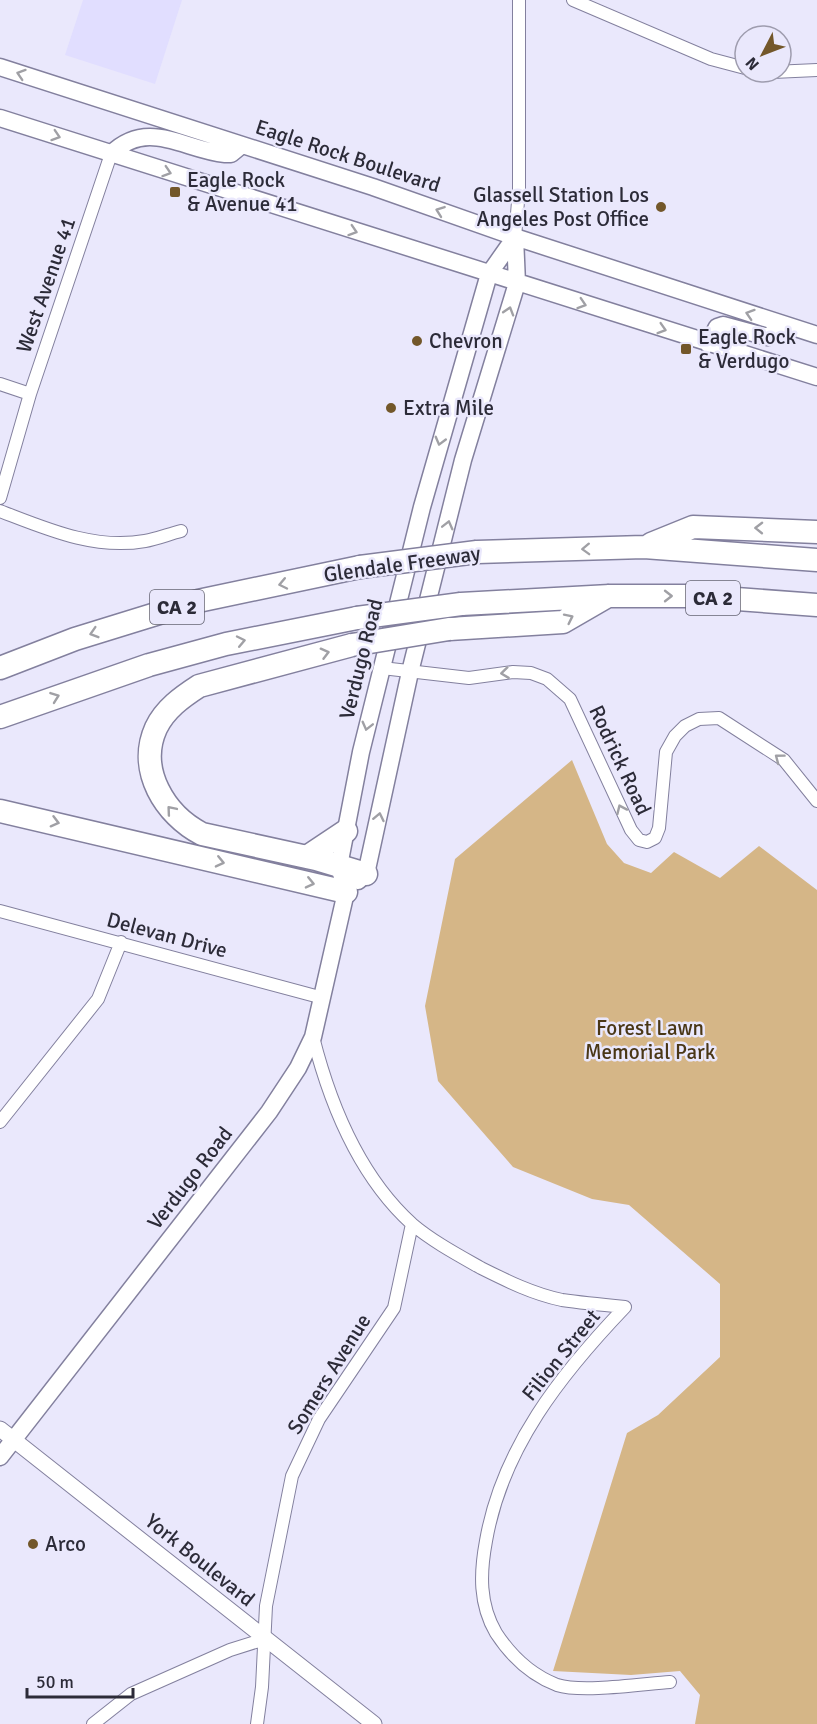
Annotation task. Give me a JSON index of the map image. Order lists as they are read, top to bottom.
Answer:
{
  "streets": {
    "highway": ["Glendale Freeway", "CA 2"],
    "main road": ["Eagle Rock Boulevard", "Verdugo Road"],
    "street": [
      "West Avenue 41",
      "Rodrick Road",
      "Delevan Drive",
      "Filion Street",
      "Somers Avenue",
      "York Boulevard"
    ]
  },
  "crossings": [
    ["Eagle Rock Boulevard", "Verdugo Road"],
    ["Verdugo Road", "Rodrick Road"],
    ["Verdugo Road", "Delevan Drive"],
    ["Verdugo Road", "Filion Street"],
    ["Verdugo Road", "York Boulevard"],
    ["Filion Street", "Somers Avenue"],
    ["Somers Avenue", "York Boulevard"]
  ],
  "parks": ["Forest Lawn Memorial Park"],
  "places": {
    "transit": ["Eagle Rock & Avenue 41", "Eagle Rock & Verdugo"],
    "other": [
      "Glassell Station Los Angeles Post Office",
      "Chevron",
      "Extra Mile",
      "Arco"
    ]
  },
  "scale_bar": "50 m",
  "north": "bottom left"
}
